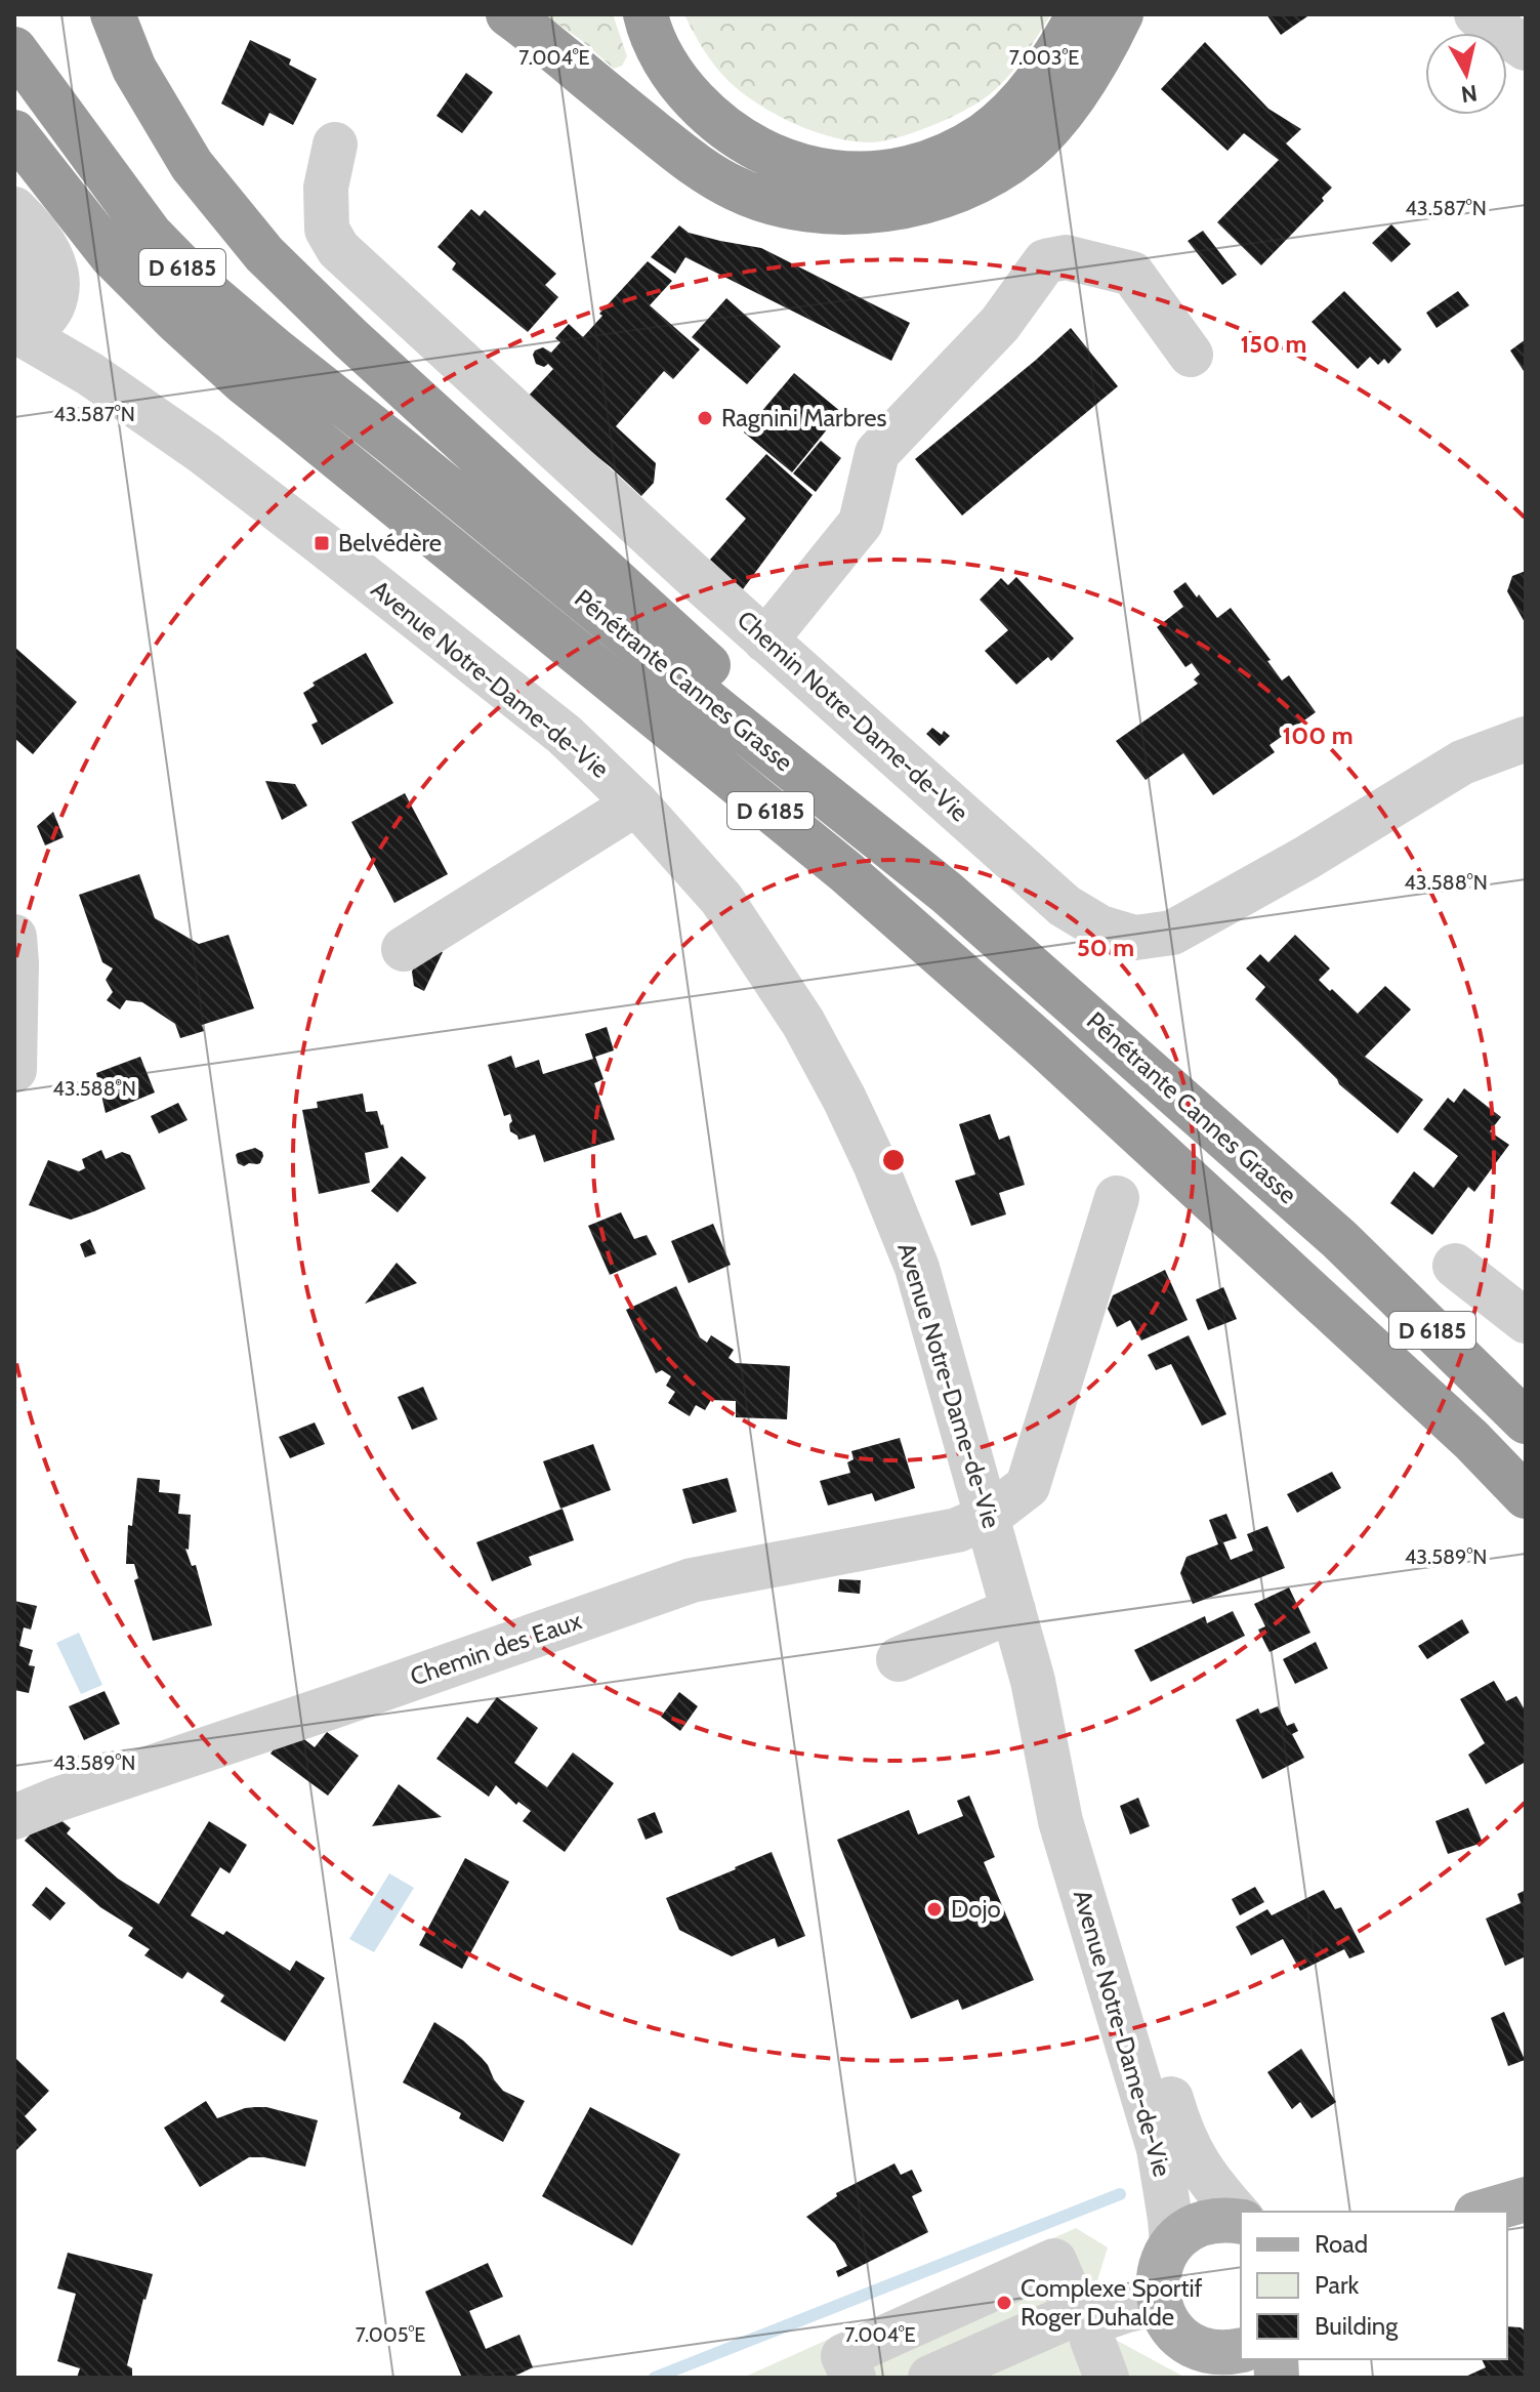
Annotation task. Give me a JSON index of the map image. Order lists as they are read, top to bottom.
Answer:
{
  "streets": {
    "highway": ["D 6185", "Pénétrante Cannes Grasse"],
    "street": ["Avenue Notre-Dame-de-Vie", "Chemin Notre-Dame-de-Vie", "Chemin des Eaux"]
  },
  "crossings": [
    ["Avenue Notre-Dame-de-Vie", "Chemin des Eaux"]
  ],
  "places": {
    "other": ["Ragnini Marbres", "Dojo", "Complexe Sportif Roger Duhalde"],
    "transit": ["Belvédère"]
  },
  "legend": ["Road", "Park", "Building"],
  "north": "bottom",
  "coordinates": [
    "7.004°E",
    "7.003°E",
    "43.587°N",
    "43.588°N",
    "43.589°N",
    "7.005°E"
  ],
  "rings": ["150 m", "100 m", "50 m"]
}
